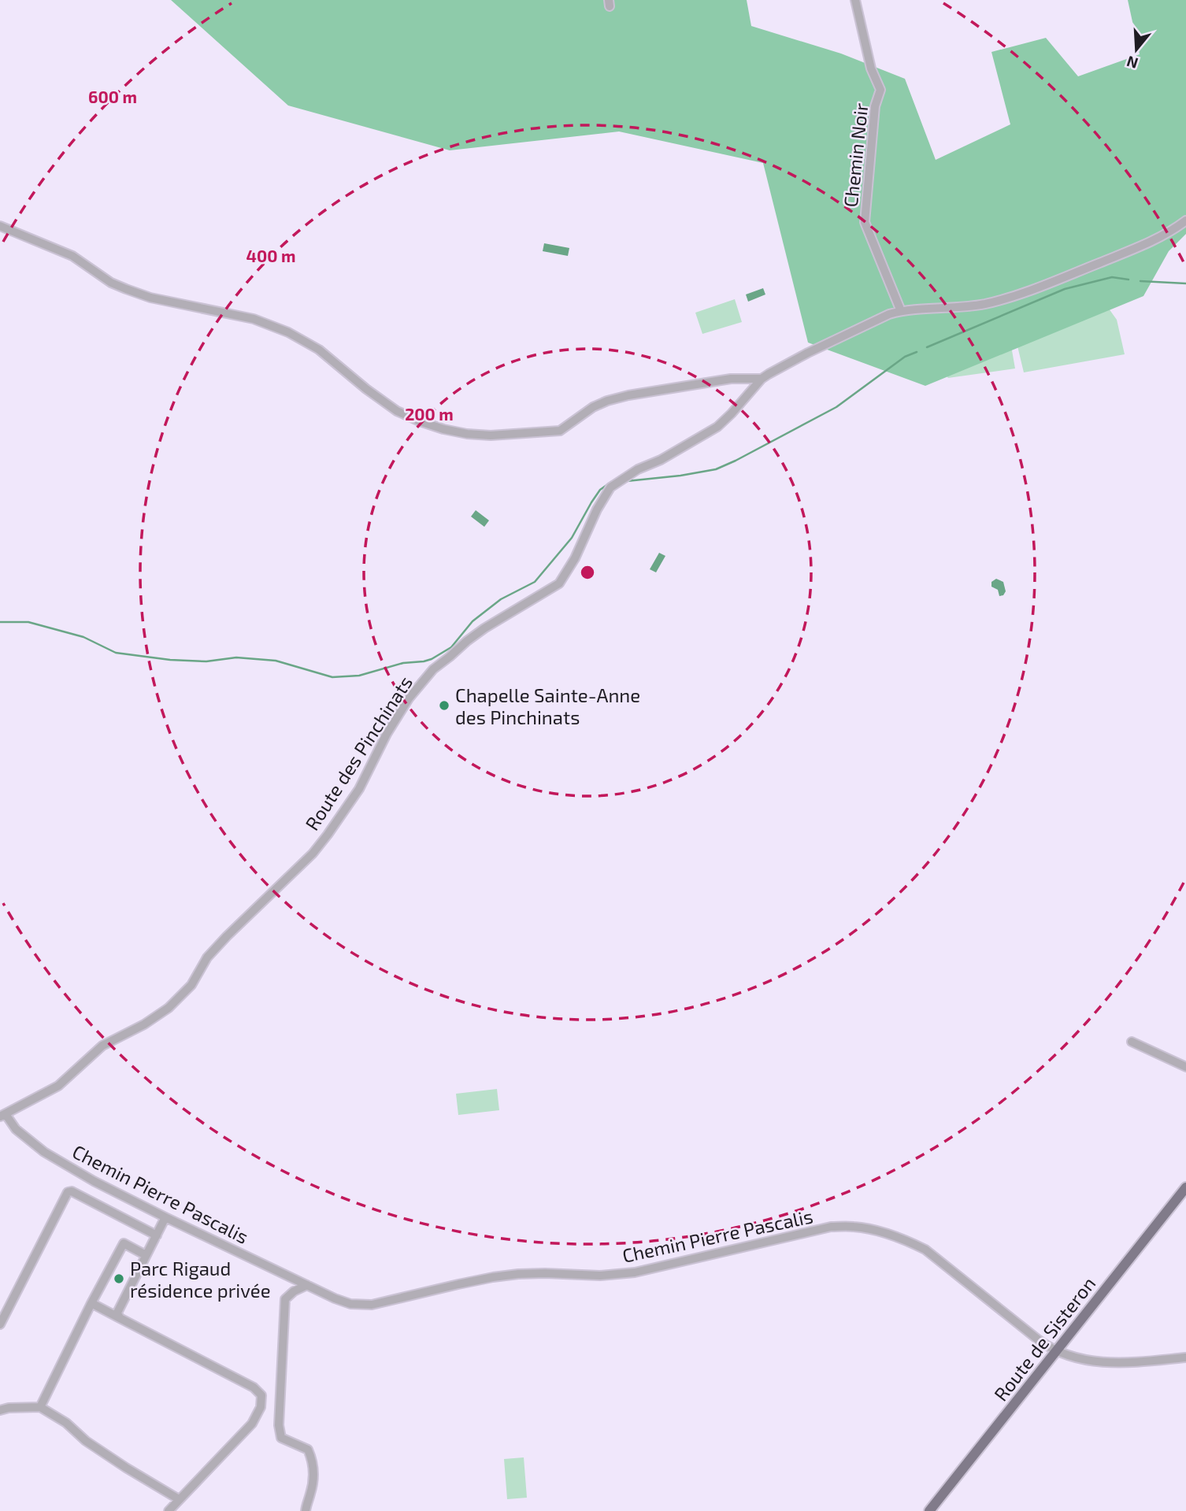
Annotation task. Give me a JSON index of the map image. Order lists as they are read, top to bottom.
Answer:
{
  "streets": {
    "main road": ["Route de Sisteron"],
    "street": ["Chemin Noir", "Route des Pinchinats", "Chemin Pierre Pascalis"]
  },
  "crossings": [
    ["Chemin Noir", "Route des Pinchinats"],
    ["Route des Pinchinats", "Chemin Pierre Pascalis"],
    ["Chemin Pierre Pascalis", "Route de Sisteron"]
  ],
  "places": ["Chapelle Sainte-Anne des Pinchinats", "Parc Rigaud résidence privée"],
  "north": "bottom",
  "rings": ["600 m", "400 m", "200 m"]
}
